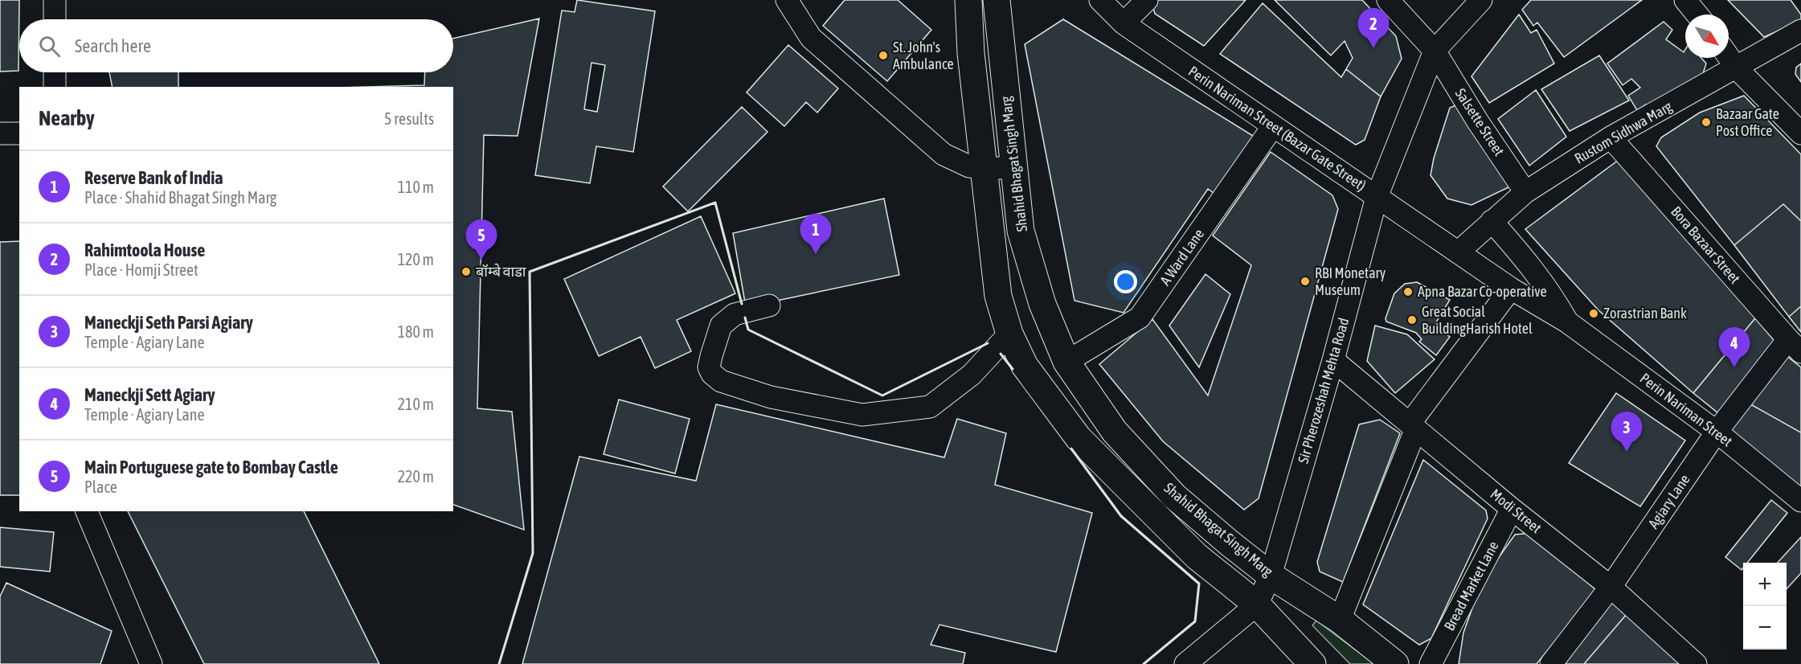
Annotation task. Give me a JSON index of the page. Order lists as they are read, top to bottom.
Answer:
{
  "streets": {
    "main road": ["Shahid Bhagat Singh Marg"],
    "street": [
      "Salsette Street",
      "Perin Nariman Street (Bazar Gate Street)",
      "Rustom Sidhwa Marg",
      "Bora Bazaar Street",
      "A Ward Lane",
      "Sir Pherozeshah Mehta Road",
      "Perin Nariman Street",
      "Agiary Lane",
      "Modi Street",
      "Bread Market Lane"
    ]
  },
  "crossings": [
    ["Salsette Street", "Rustom Sidhwa Marg"],
    ["Salsette Street", "Sir Pherozeshah Mehta Road"],
    ["Perin Nariman Street (Bazar Gate Street)", "Rustom Sidhwa Marg"],
    ["Perin Nariman Street (Bazar Gate Street)", "A Ward Lane"],
    ["Perin Nariman Street (Bazar Gate Street)", "Sir Pherozeshah Mehta Road"],
    ["Perin Nariman Street (Bazar Gate Street)", "Perin Nariman Street"],
    ["Rustom Sidhwa Marg", "Bora Bazaar Street"],
    ["Rustom Sidhwa Marg", "Perin Nariman Street"],
    ["Shahid Bhagat Singh Marg", "A Ward Lane"],
    ["Shahid Bhagat Singh Marg", "Sir Pherozeshah Mehta Road"],
    ["Bora Bazaar Street", "Agiary Lane"],
    ["Sir Pherozeshah Mehta Road", "Modi Street"],
    ["Perin Nariman Street", "Agiary Lane"],
    ["Agiary Lane", "Modi Street"],
    ["Modi Street", "Bread Market Lane"]
  ],
  "places": [
    "St. John's Ambulance",
    "Bazaar Gate Post Office",
    "बॉम्बे वाडा",
    "RBI Monetary Museum",
    "Apna Bazar Co-operative",
    "Zorastrian Bank",
    "Great Social BuildingHarish Hotel"
  ],
  "north": "bottom right",
  "page": {
    "pins": [
      "2",
      "1",
      "5",
      "4",
      "3"
    ],
    "search": "Search here",
    "heading": ["Nearby", "5 results"],
    "list": [
      {
        "mark": "1",
        "name": "Reserve Bank of India",
        "note": "Place · Shahid Bhagat Singh Marg",
        "value": "110 m"
      },
      {
        "mark": "2",
        "name": "Rahimtoola House",
        "note": "Place · Homji Street",
        "value": "120 m"
      },
      {
        "mark": "3",
        "name": "Maneckji Seth Parsi Agiary",
        "note": "Temple · Agiary Lane",
        "value": "180 m"
      },
      {
        "mark": "4",
        "name": "Maneckji Sett Agiary",
        "note": "Temple · Agiary Lane",
        "value": "210 m"
      },
      {
        "mark": "5",
        "name": "Main Portuguese gate to Bombay Castle",
        "note": "Place",
        "value": "220 m"
      }
    ],
    "map_buttons": ["+", "−"]
  }
}
